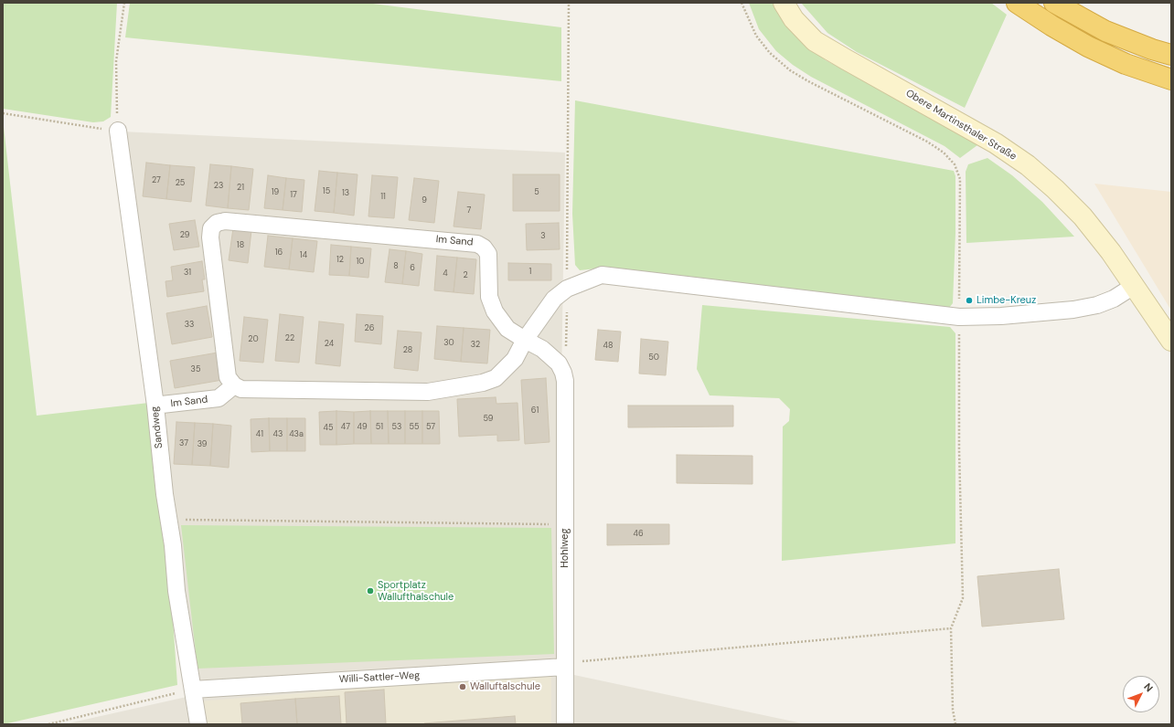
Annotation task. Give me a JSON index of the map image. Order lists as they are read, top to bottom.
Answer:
{
  "streets": {
    "street": [
      "Obere Martinsthaler Straße",
      "Im Sand",
      "Sandweg",
      "Hohlweg",
      "Willi-Sattler-Weg"
    ]
  },
  "crossings": [
    ["Sandweg", "Willi-Sattler-Weg"],
    ["Hohlweg", "Willi-Sattler-Weg"]
  ],
  "places": ["Limbe-Kreuz", "Sportplatz Wallufthalschule", "Walluftalschule"],
  "house_numbers": [
    "27",
    "25",
    "23",
    "21",
    "15",
    "19",
    "5",
    "13",
    "17",
    "11",
    "9",
    "7",
    "29",
    "3",
    "18",
    "16",
    "14",
    "12",
    "10",
    "8",
    "6",
    "1",
    "31",
    "4",
    "2",
    "33",
    "26",
    "22",
    "20",
    "30",
    "24",
    "32",
    "48",
    "28",
    "50",
    "35",
    "61",
    "59",
    "47",
    "49",
    "51",
    "53",
    "55",
    "57",
    "45",
    "41",
    "43",
    "43a",
    "37",
    "39",
    "46"
  ],
  "north": "top right"
}
